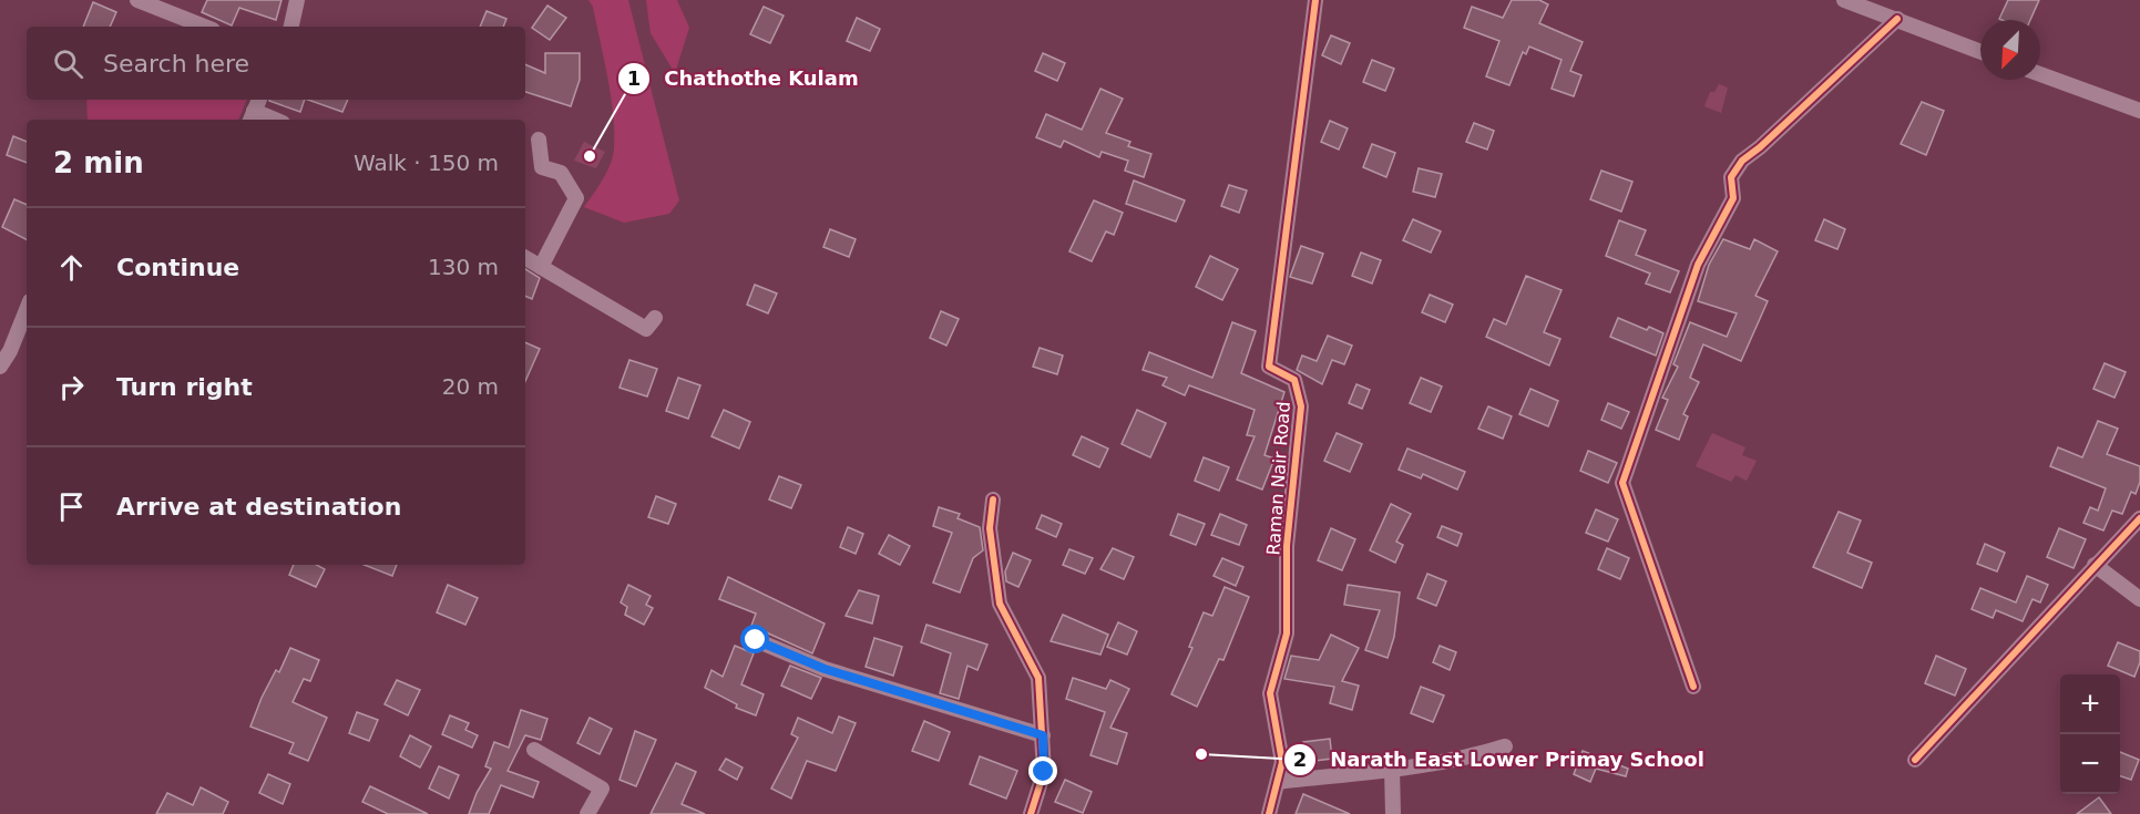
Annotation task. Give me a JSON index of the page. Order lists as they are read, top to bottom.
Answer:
{
  "streets": {
    "street": ["Raman Nair Road"]
  },
  "places": ["Chathothe Kulam", "Narath East Lower Primay School"],
  "north": "bottom left",
  "page": {
    "search": "Search here",
    "heading": ["2 min", "Walk · 150 m"],
    "list": [
      ["Continue", "130 m"],
      ["Turn right", "20 m"],
      "Arrive at destination"
    ],
    "map_buttons": ["+", "−"]
  }
}
